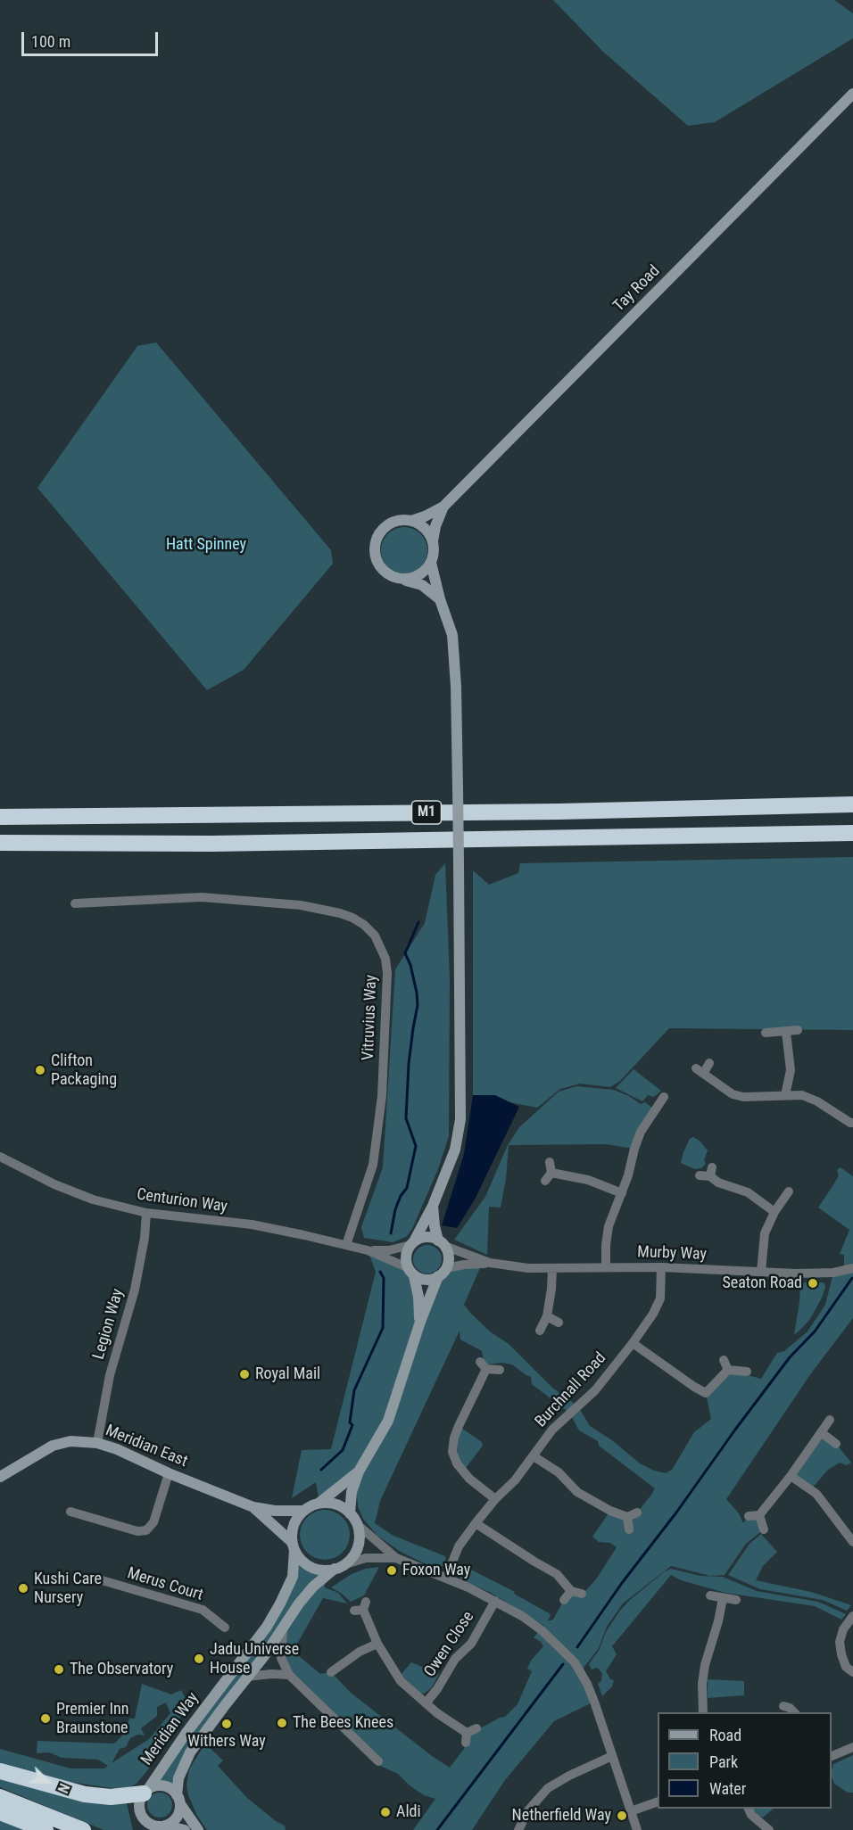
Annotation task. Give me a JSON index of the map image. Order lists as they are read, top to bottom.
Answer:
{
  "streets": {
    "highway": ["M1"],
    "street": [
      "Tay Road",
      "Vitruvius Way",
      "Centurion Way",
      "Murby Way",
      "Legion Way",
      "Burchnall Road",
      "Meridian East",
      "Merus Court",
      "Owen Close",
      "Meridian Way"
    ]
  },
  "crossings": [
    ["Vitruvius Way", "Centurion Way"],
    ["Centurion Way", "Murby Way"],
    ["Centurion Way", "Legion Way"],
    ["Murby Way", "Burchnall Road"],
    ["Legion Way", "Meridian East"],
    ["Meridian East", "Meridian Way"]
  ],
  "parks": ["Hatt Spinney"],
  "places": [
    "Clifton Packaging",
    "Seaton Road",
    "Royal Mail",
    "Foxon Way",
    "Kushi Care Nursery",
    "Jadu Universe House",
    "The Observatory",
    "Premier Inn Braunstone",
    "The Bees Knees",
    "Withers Way",
    "Aldi",
    "Netherfield Way"
  ],
  "legend": ["Road", "Park", "Water"],
  "scale_bar": "100 m",
  "north": "bottom right"
}
